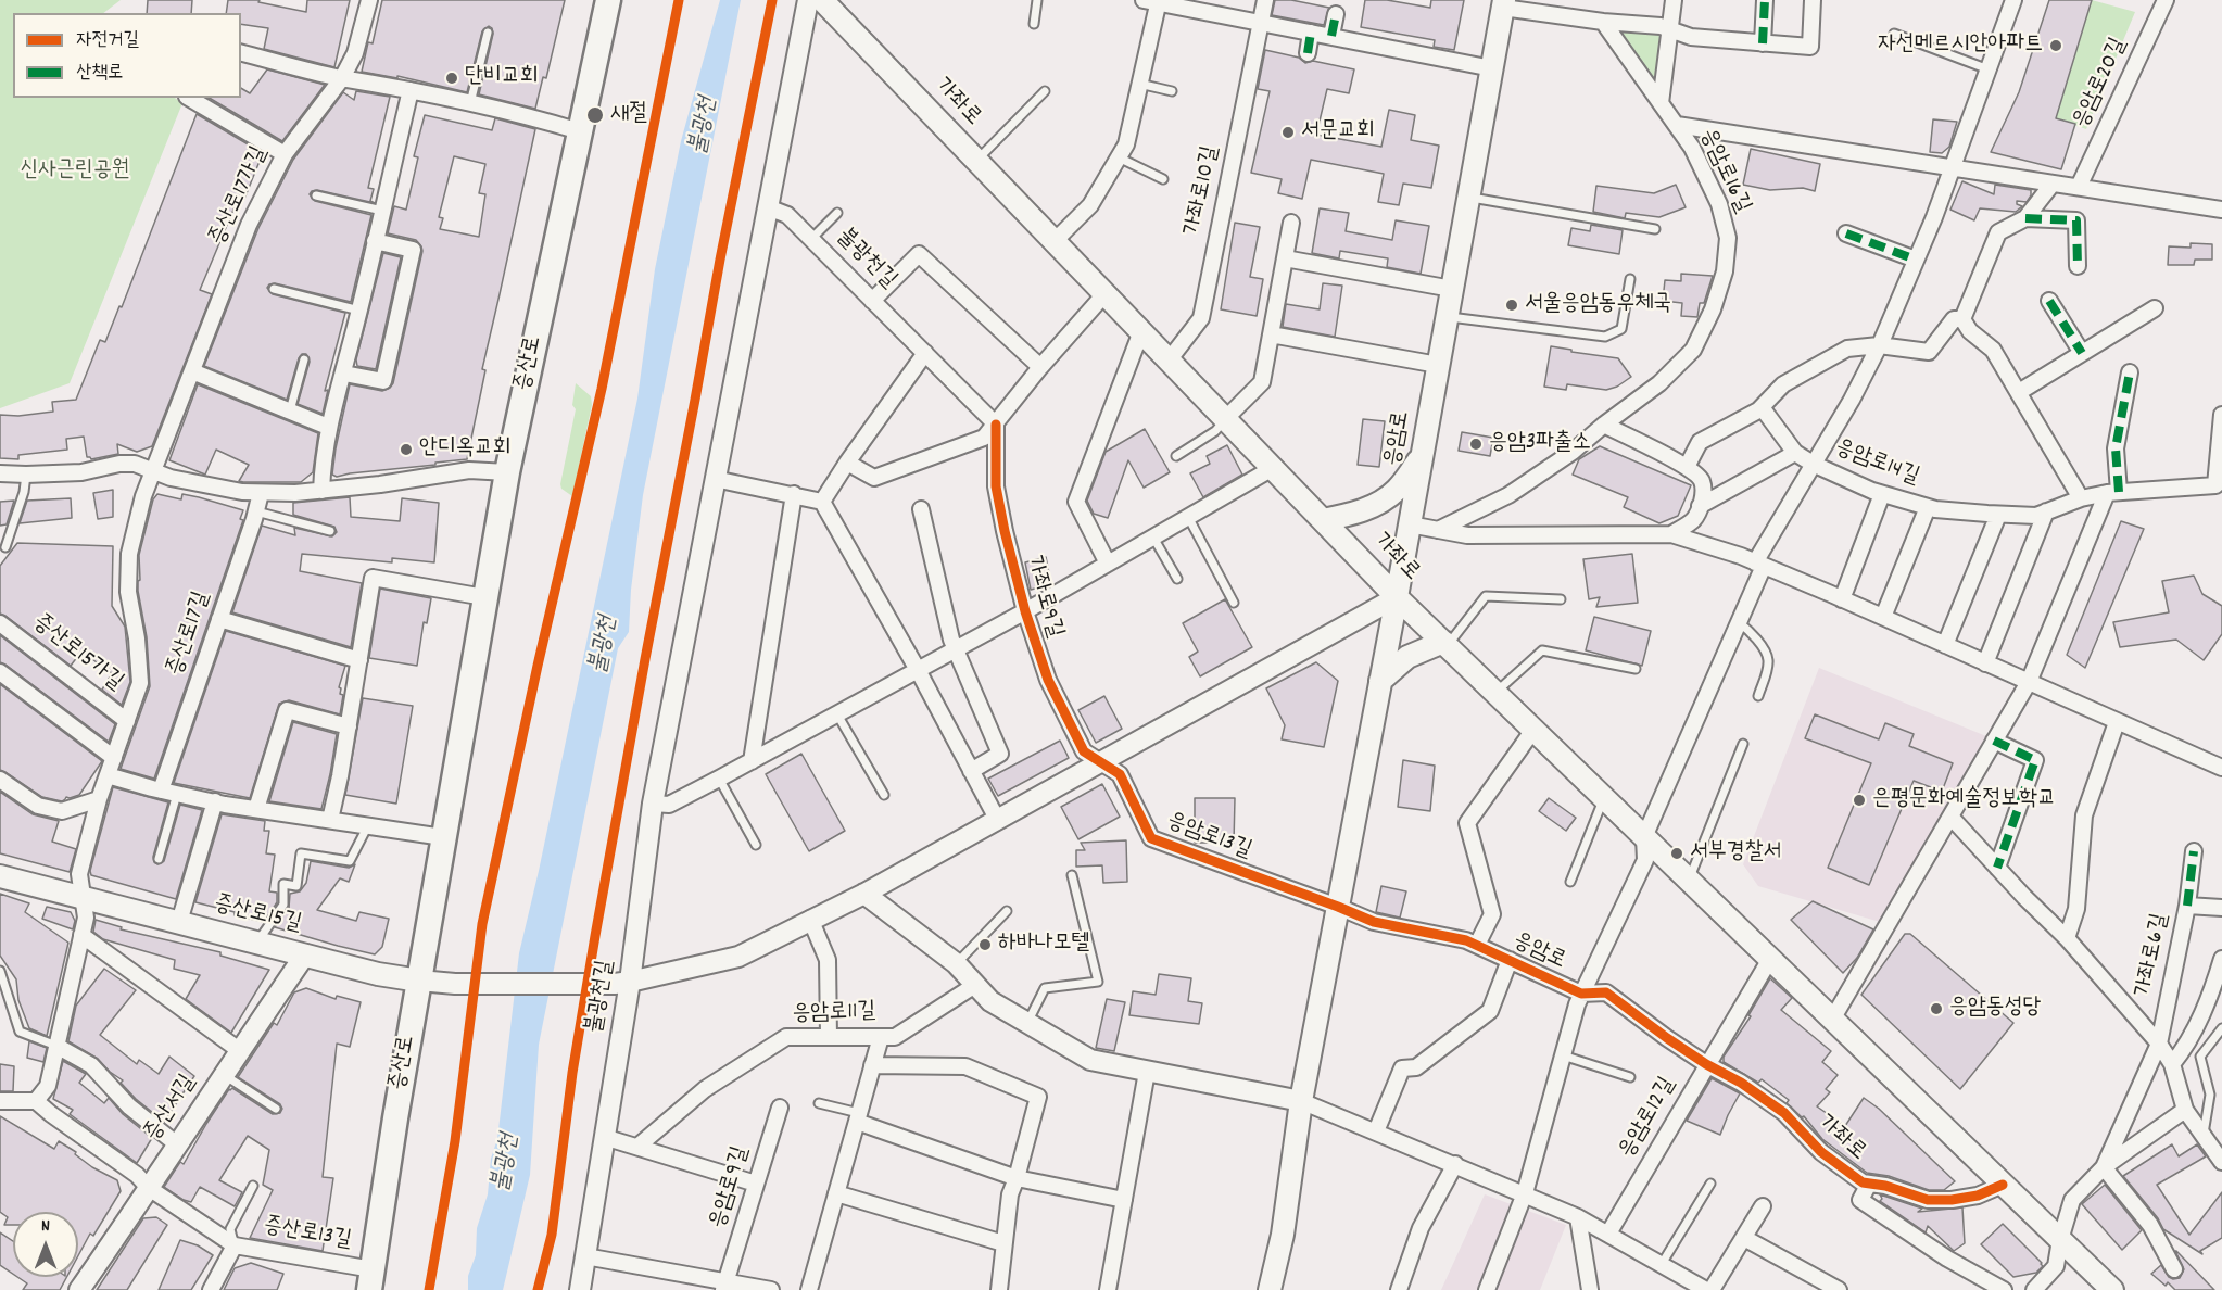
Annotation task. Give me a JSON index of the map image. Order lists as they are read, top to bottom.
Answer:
{
  "streets": {
    "main road": [
      "가좌로",
      "증산로",
      "응암로",
      "증산로15길"
    ],
    "street": [
      "응암로20길",
      "응암로16길",
      "가좌로10길",
      "증산로17가길",
      "불광천길",
      "응암로14길",
      "가좌로9길",
      "증산로17길",
      "증산로15가길",
      "응암로13길",
      "가좌로6길",
      "응암로11길",
      "증산서길",
      "응암로12길",
      "응암로9길",
      "증산로13길"
    ]
  },
  "crossings": [
    ["응암로20길", "응암로16길"],
    ["가좌로", "가좌로10길"],
    ["가좌로", "응암로"],
    ["가좌로", "가좌로9길"],
    ["가좌로", "응암로12길"],
    ["증산로17가길", "증산로15가길"],
    ["불광천길", "가좌로9길"],
    ["증산로", "증산로15길"],
    ["증산로", "증산로13길"],
    ["응암로", "응암로13길"],
    ["응암로", "응암로12길"],
    ["가좌로9길", "응암로13길"],
    ["증산로15가길", "증산로15길"],
    ["증산로15길", "증산서길"],
    ["증산서길", "증산로13길"]
  ],
  "water": ["불광천"],
  "parks": ["신사근린공원"],
  "places": [
    "자선메르시안아파트",
    "단비교회",
    "새절",
    "서문교회",
    "서울응암동우체국",
    "응암3파출소",
    "안디옥교회",
    "은평문화예술정보학교",
    "서부경찰서",
    "하바나모텔",
    "응암동성당"
  ],
  "legend": ["자전거길", "산책로"],
  "north": "top"
}
